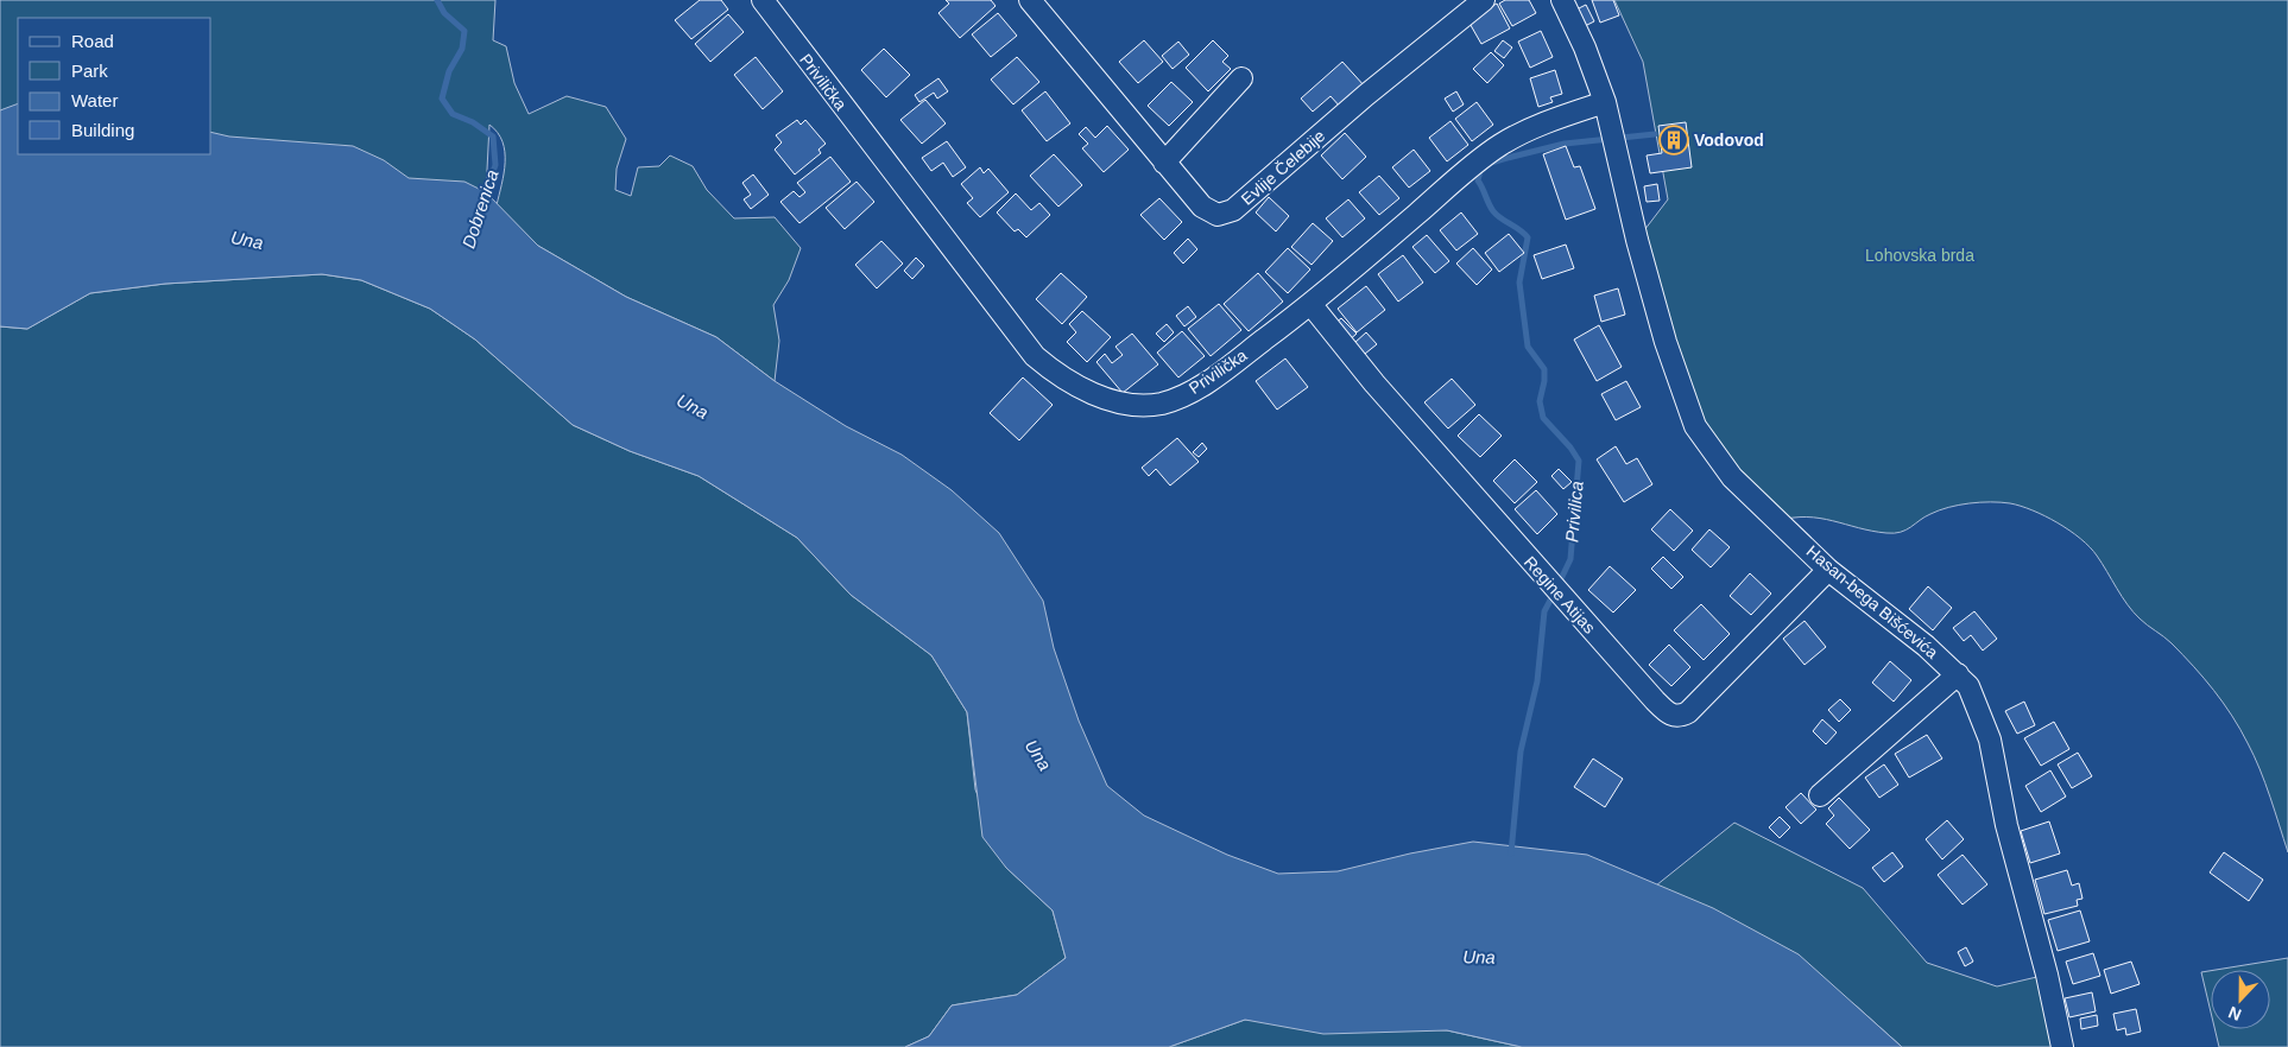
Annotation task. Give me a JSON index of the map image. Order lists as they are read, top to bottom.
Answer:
{
  "streets": {
    "street": [
      "Privilička",
      "Evlije Čelebije",
      "Regine Atijas",
      "Hasan-bega Bišćevića"
    ]
  },
  "crossings": [
    ["Privilička", "Regine Atijas"],
    ["Privilička", "Hasan-bega Bišćevića"],
    ["Regine Atijas", "Hasan-bega Bišćevića"]
  ],
  "water": ["Dobrenica", "Una", "Privilica"],
  "parks": ["Lohovska brda"],
  "places": {
    "building": ["Vodovod"]
  },
  "legend": [
    "Road",
    "Park",
    "Water",
    "Building"
  ],
  "north": "bottom"
}
